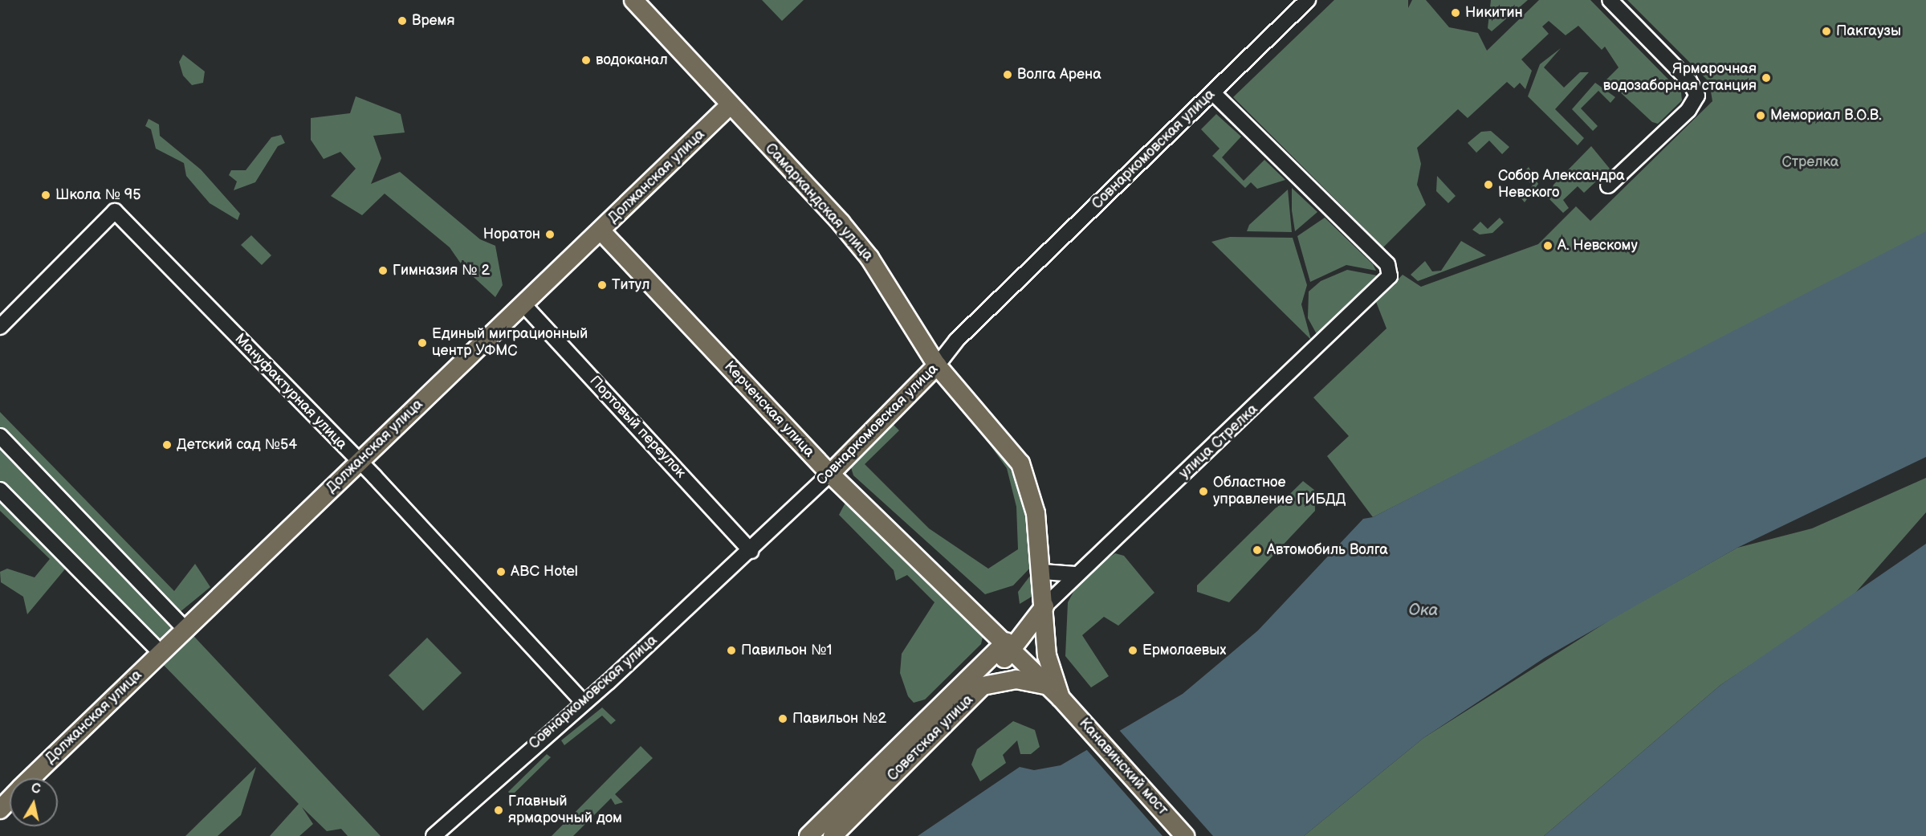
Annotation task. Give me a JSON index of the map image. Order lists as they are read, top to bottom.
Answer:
{
  "streets": {
    "main road": [
      "Совнаркомовская улица",
      "Должанская улица",
      "Самаркандская улица",
      "Керченская улица",
      "Советская улица",
      "Канавинский мост"
    ],
    "street": ["Мануфактурная улица", "Портовый переулок", "улица Стрелка"]
  },
  "crossings": [
    ["Совнаркомовская улица", "Самаркандская улица"],
    ["Совнаркомовская улица", "Мануфактурная улица"],
    ["Совнаркомовская улица", "Керченская улица"],
    ["Совнаркомовская улица", "Портовый переулок"],
    ["Совнаркомовская улица", "улица Стрелка"],
    ["Должанская улица", "Самаркандская улица"],
    ["Должанская улица", "Мануфактурная улица"],
    ["Должанская улица", "Керченская улица"],
    ["Должанская улица", "Портовый переулок"],
    ["Самаркандская улица", "улица Стрелка"],
    ["Самаркандская улица", "Канавинский мост"],
    ["Керченская улица", "Советская улица"],
    ["Керченская улица", "Канавинский мост"],
    ["Советская улица", "Канавинский мост"]
  ],
  "water": ["Ока"],
  "parks": ["Стрелка"],
  "places": [
    "Никитин",
    "Время",
    "Пакгаузы",
    "водоканал",
    "Волга Арена",
    "Ярмарочная водозаборная станция",
    "Мемориал В.О.В.",
    "Собор Александра Невского",
    "Школа № 95",
    "Норатон",
    "А. Невскому",
    "Гимназия № 2",
    "Титул",
    "Единый миграционный центр УФМС",
    "Детский сад №54",
    "Областное управление ГИБДД",
    "Автомобиль Волга",
    "ABC Hotel",
    "Павильон №1",
    "Ермолаевых",
    "Павильон №2",
    "Главный ярмарочный дом"
  ],
  "north": "top"
}
